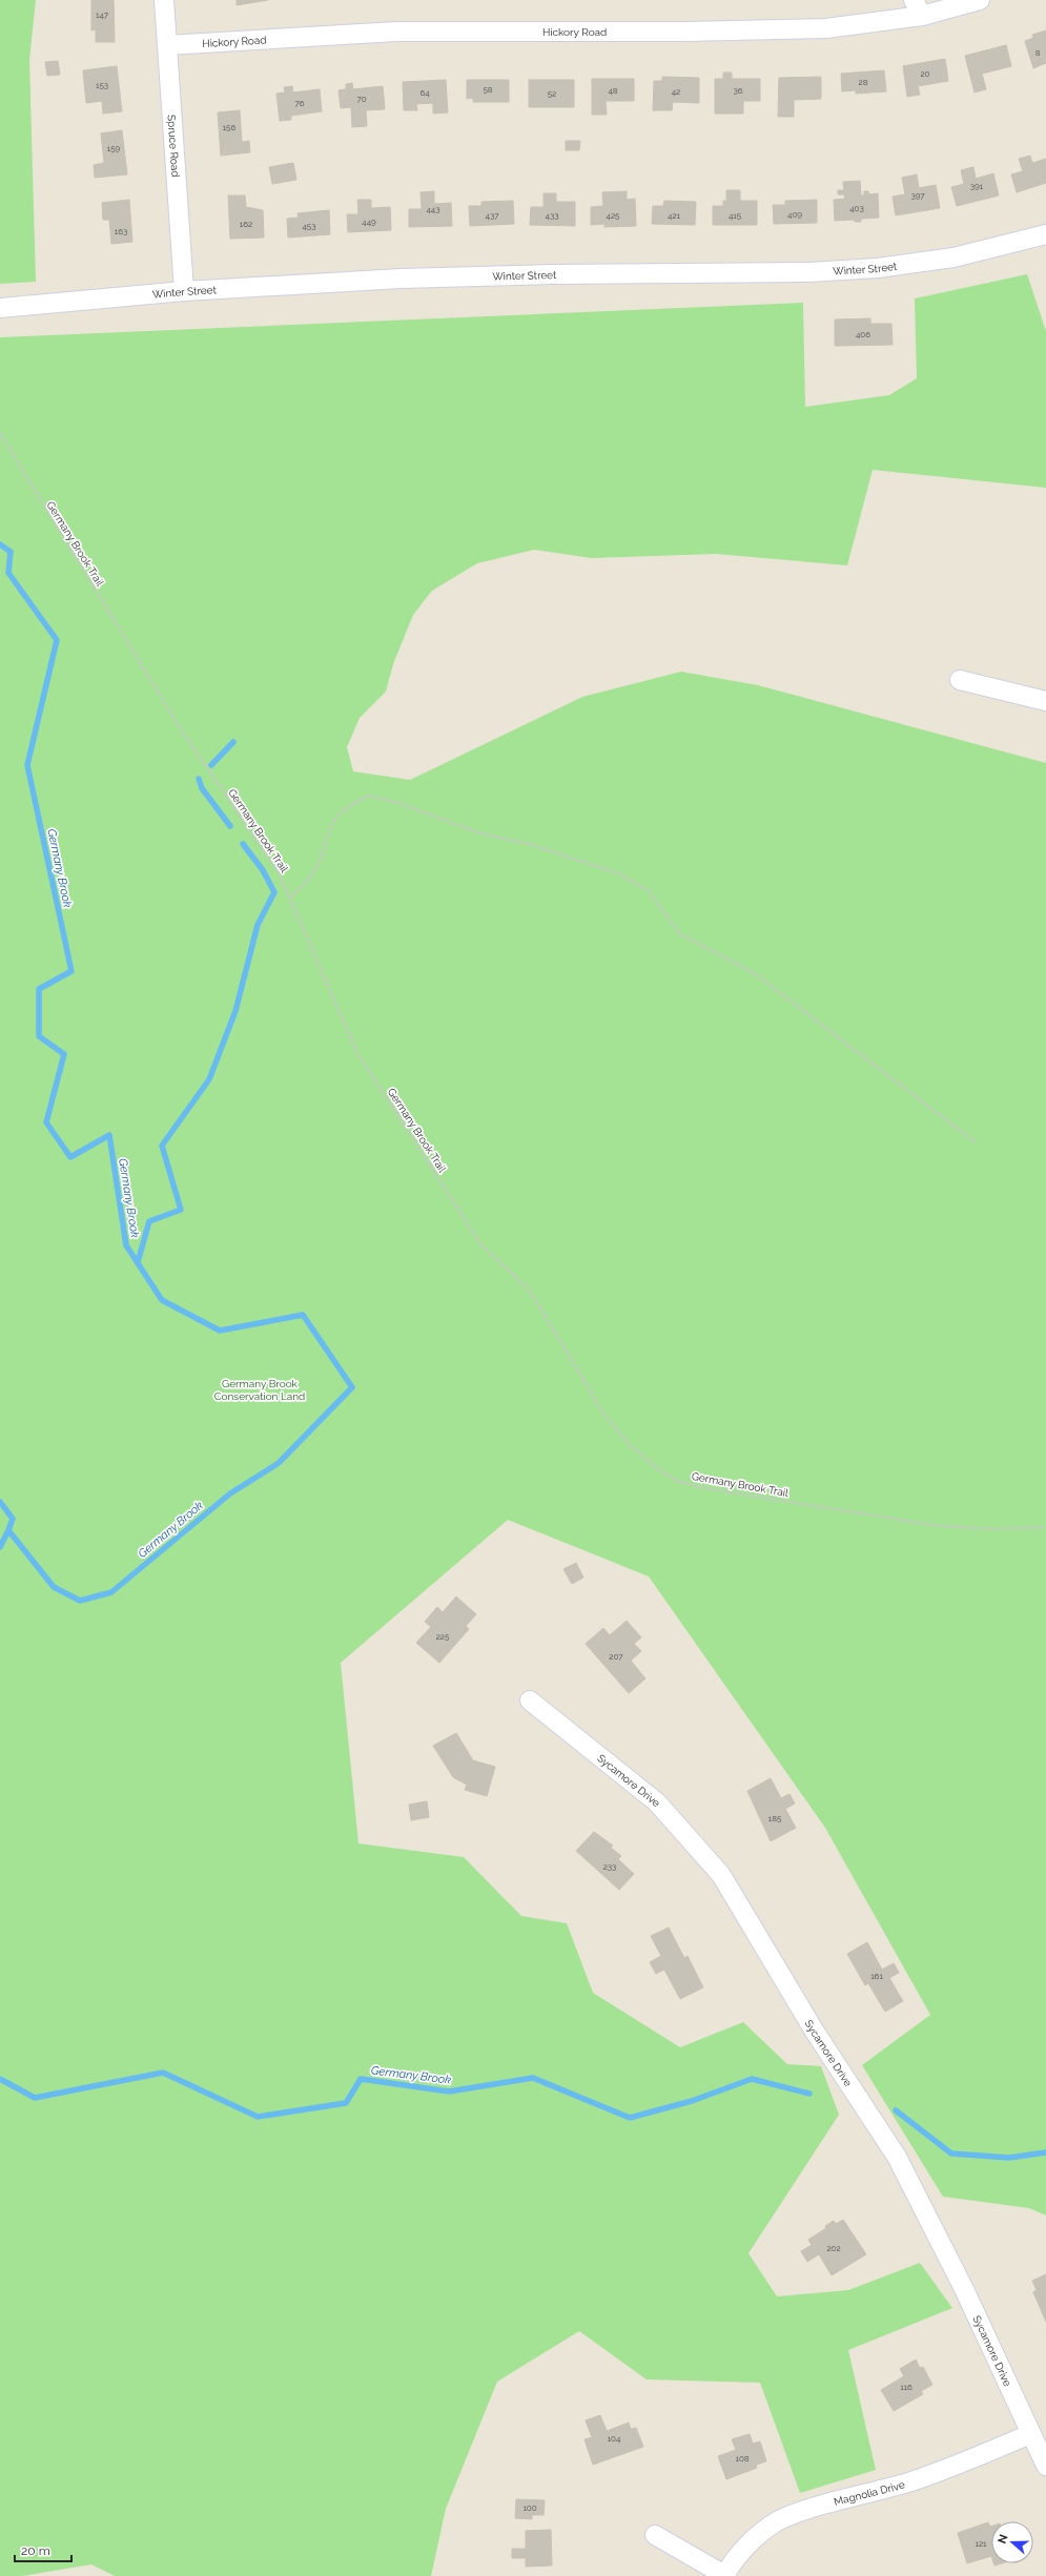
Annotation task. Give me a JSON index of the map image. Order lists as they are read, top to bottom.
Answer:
{
  "streets": {
    "street": [
      "Hickory Road",
      "Spruce Road",
      "Winter Street",
      "Sycamore Drive",
      "Magnolia Drive"
    ],
    "path": ["Germany Brook Trail"]
  },
  "crossings": [
    ["Hickory Road", "Spruce Road"],
    ["Spruce Road", "Winter Street"],
    ["Sycamore Drive", "Magnolia Drive"]
  ],
  "water": ["Germany Brook"],
  "parks": ["Germany Brook Conservation Land"],
  "house_numbers": [
    "147",
    "8",
    "20",
    "28",
    "153",
    "58",
    "48",
    "36",
    "42",
    "64",
    "52",
    "70",
    "76",
    "156",
    "159",
    "391",
    "397",
    "403",
    "443",
    "409",
    "437",
    "433",
    "425",
    "421",
    "415",
    "449",
    "162",
    "453",
    "163",
    "406",
    "225",
    "207",
    "185",
    "233",
    "161",
    "202",
    "116",
    "104",
    "108",
    "100",
    "121"
  ],
  "scale_bar": "20 m",
  "north": "left"
}
